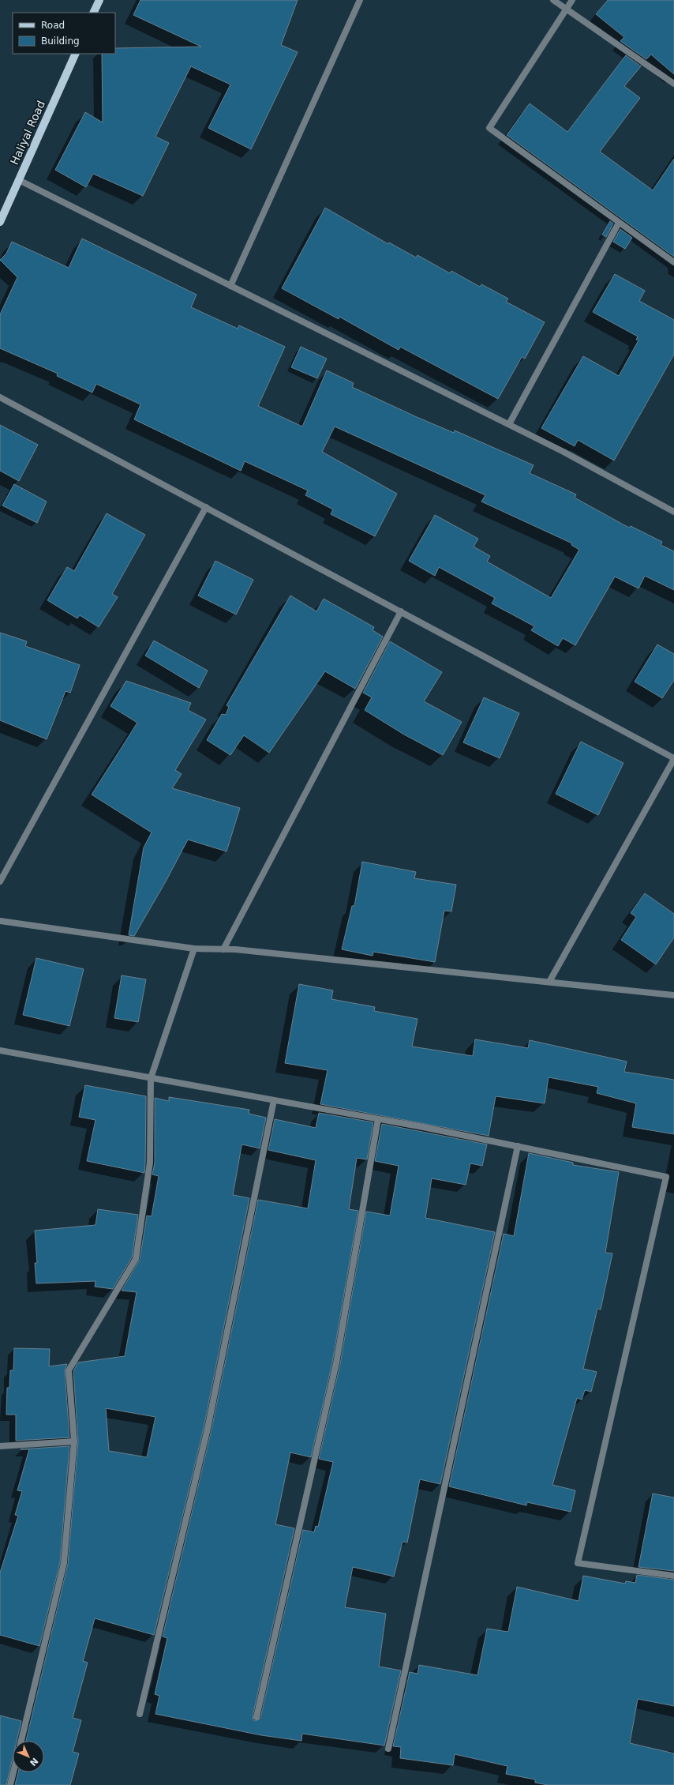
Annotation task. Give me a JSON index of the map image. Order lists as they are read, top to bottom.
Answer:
{
  "streets": {
    "main road": ["Haliyal Road"]
  },
  "legend": ["Road", "Building"],
  "north": "bottom right"
}
